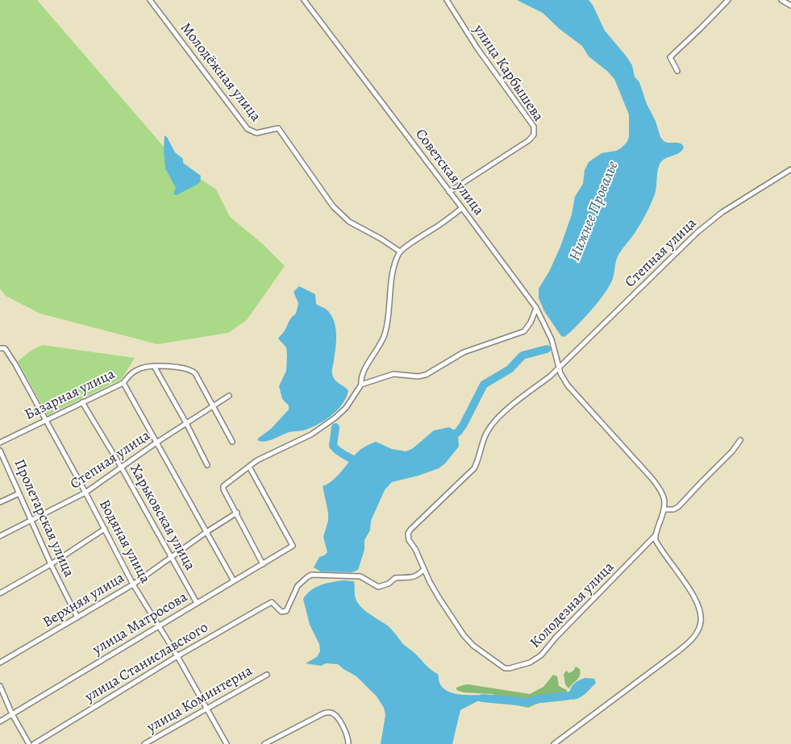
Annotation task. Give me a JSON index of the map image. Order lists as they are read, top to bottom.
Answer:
{
  "streets": {
    "street": [
      "Молодёжная улица",
      "улица Карбышева",
      "Советская улица",
      "Степная улица",
      "Базарная улица",
      "Харьковская улица",
      "Пролетарская улица",
      "Водяная улица",
      "Верхняя улица",
      "Колодезная улица",
      "улица Матросова",
      "улица Станиславского",
      "улица Коминтерна"
    ]
  },
  "crossings": [
    ["улица Карбышева", "Советская улица"],
    ["Советская улица", "Степная улица"],
    ["Степная улица", "Базарная улица"],
    ["Степная улица", "Харьковская улица"],
    ["Степная улица", "Пролетарская улица"],
    ["Степная улица", "Водяная улица"],
    ["Степная улица", "Колодезная улица"],
    ["Степная улица", "улица Станиславского"],
    ["Базарная улица", "Харьковская улица"],
    ["Базарная улица", "Водяная улица"],
    ["Харьковская улица", "Верхняя улица"],
    ["Харьковская улица", "улица Матросова"],
    ["Пролетарская улица", "Верхняя улица"],
    ["Водяная улица", "Верхняя улица"],
    ["Водяная улица", "улица Матросова"],
    ["Водяная улица", "улица Станиславского"],
    ["Водяная улица", "улица Коминтерна"],
    ["Колодезная улица", "улица Станиславского"]
  ],
  "water": ["Нижнее Провалье"]
}
